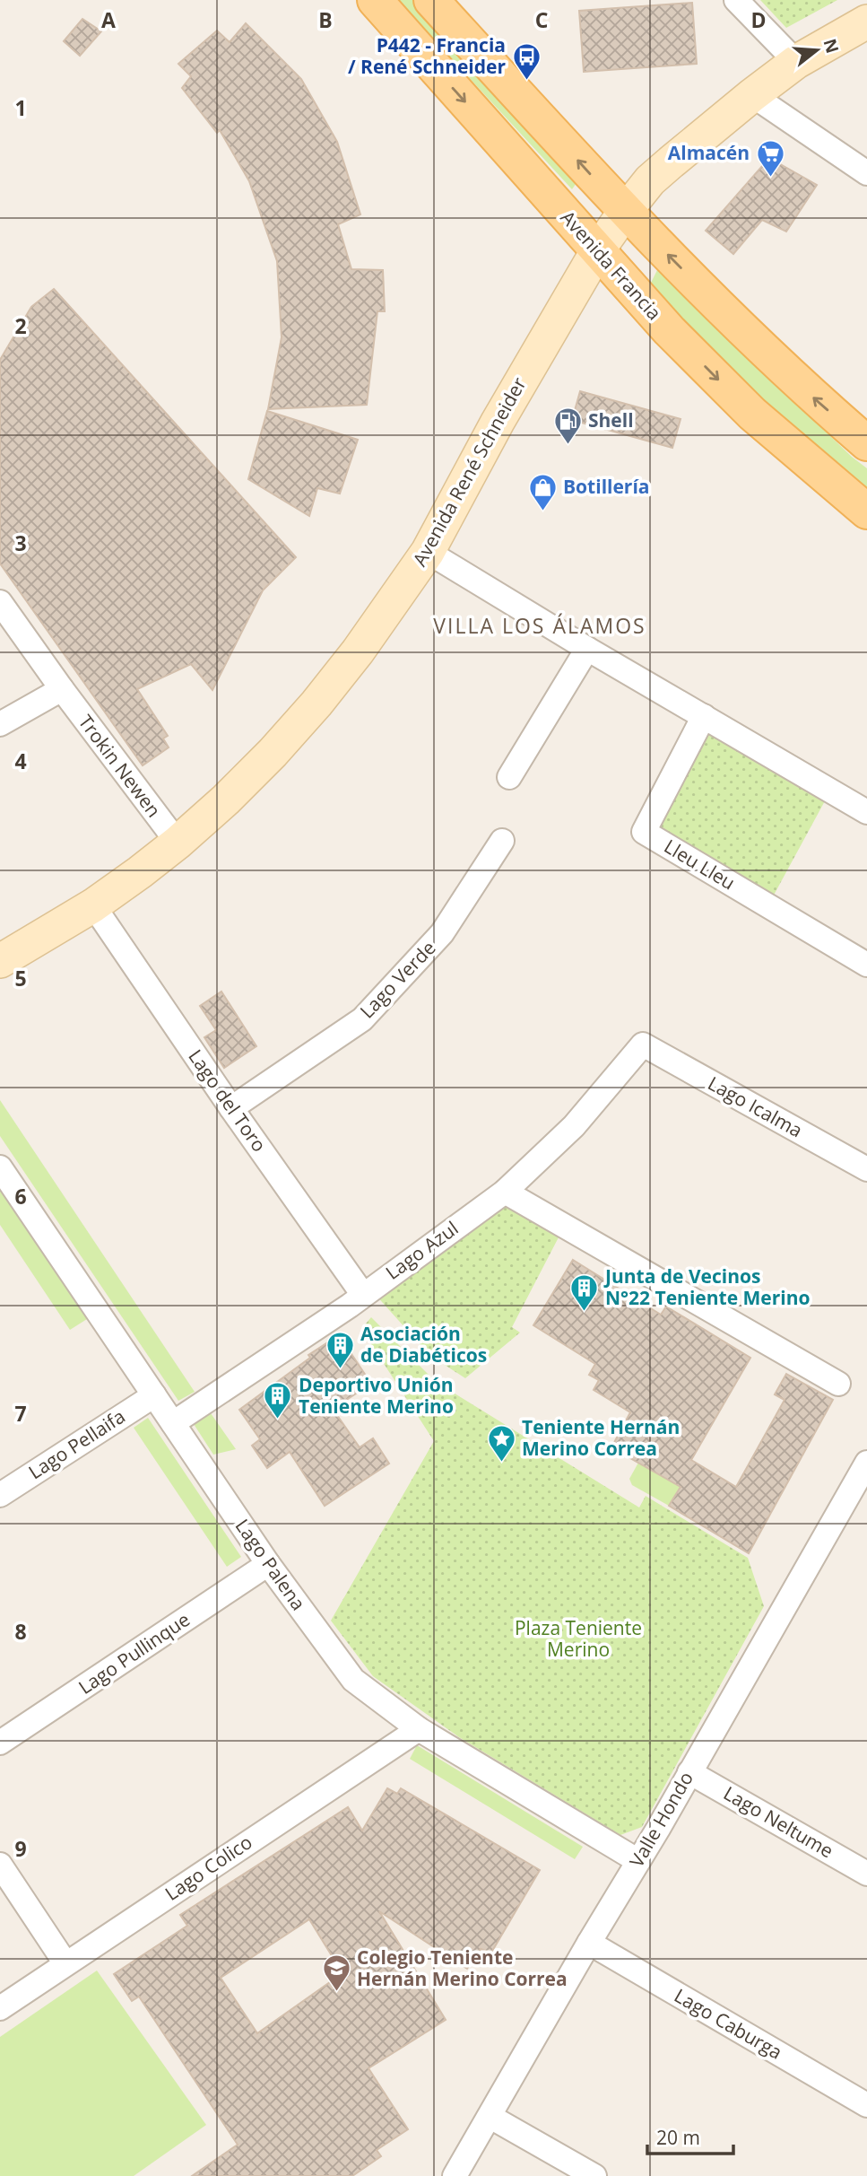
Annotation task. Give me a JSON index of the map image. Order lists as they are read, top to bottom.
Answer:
{
  "streets": {
    "main road": ["Avenida Francia", "Avenida René Schneider"],
    "street": [
      "Trokin Newen",
      "Lleu Lleu",
      "Lago Verde",
      "Lago del Toro",
      "Lago Icalma",
      "Lago Azul",
      "Lago Pellaifa",
      "Lago Palena",
      "Lago Pullinque",
      "Valle Hondo",
      "Lago Neltume",
      "Lago Colico",
      "Lago Caburga"
    ]
  },
  "crossings": [
    ["Avenida Francia", "Avenida René Schneider"],
    ["Avenida René Schneider", "Trokin Newen"],
    ["Avenida René Schneider", "Lago del Toro"],
    ["Lago Verde", "Lago del Toro"],
    ["Lago del Toro", "Lago Azul"],
    ["Lago Icalma", "Lago Azul"],
    ["Lago Azul", "Lago Palena"],
    ["Lago Pellaifa", "Lago Palena"],
    ["Lago Palena", "Lago Pullinque"],
    ["Lago Palena", "Valle Hondo"],
    ["Lago Palena", "Lago Colico"],
    ["Valle Hondo", "Lago Neltume"],
    ["Valle Hondo", "Lago Caburga"]
  ],
  "districts": ["VILLA LOS ÁLAMOS"],
  "parks": ["Plaza Teniente Merino"],
  "places": {
    "bus stop": ["P442 - Francia / René Schneider"],
    "supermarket": ["Almacén"],
    "fuel station": ["Shell"],
    "shop": ["Botillería"],
    "building": ["Junta de Vecinos N°22 Teniente Merino", "Asociación de Diabéticos", "Deportivo Unión Teniente Merino"],
    "place": ["Teniente Hernán Merino Correa"],
    "school or university": ["Colegio Teniente Hernán Merino Correa"]
  },
  "scale_bar": "20 m",
  "north": "right",
  "grid": {
    "columns": [
      "A",
      "B",
      "C",
      "D"
    ],
    "rows": [
      "1",
      "2",
      "3",
      "4",
      "5",
      "6",
      "7",
      "8",
      "9"
    ]
  }
}
